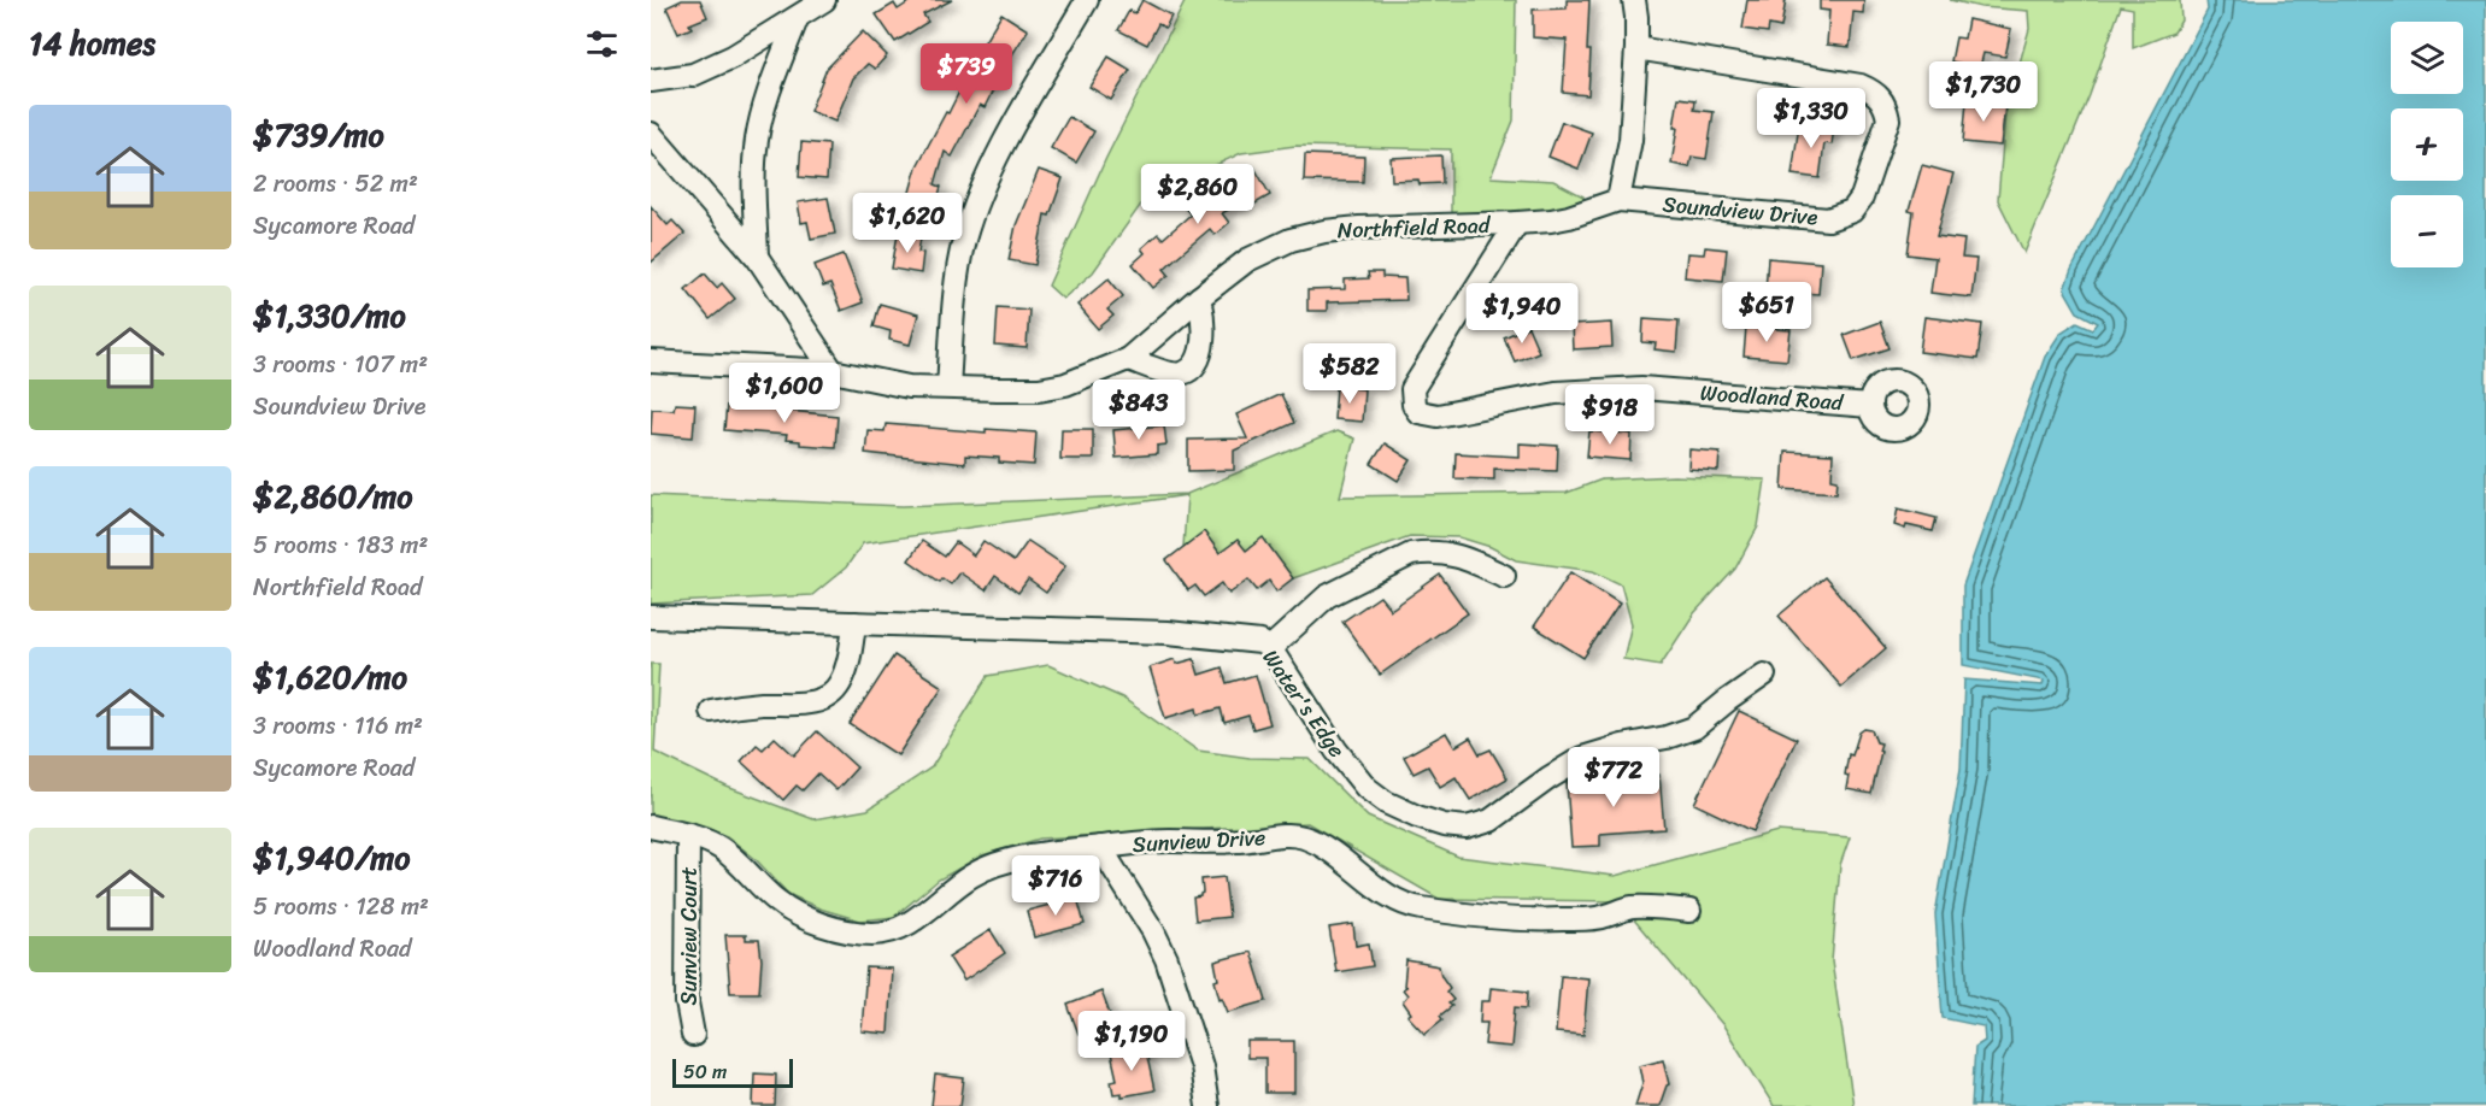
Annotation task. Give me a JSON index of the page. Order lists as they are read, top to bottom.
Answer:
{
  "streets": {
    "street": [
      "Soundview Drive",
      "Northfield Road",
      "Woodland Road",
      "Water's Edge",
      "Sunview Drive",
      "Sunview Court"
    ]
  },
  "crossings": [
    ["Soundview Drive", "Northfield Road"],
    ["Soundview Drive", "Woodland Road"],
    ["Northfield Road", "Woodland Road"],
    ["Sunview Drive", "Sunview Court"]
  ],
  "scale_bar": "50 m",
  "page": {
    "heading": "14 homes",
    "map_buttons": ["+", "−"],
    "price": [
      "$739",
      "$1,730",
      "$1,330",
      "$2,860",
      "$1,620",
      "$651",
      "$1,940",
      "$582",
      "$1,600",
      "$843",
      "$918",
      "$772",
      "$716",
      "$1,190"
    ],
    "list": [
      {
        "name": "$739/mo",
        "note": "2 rooms · 52 m² · Sycamore Road"
      },
      {
        "name": "$1,330/mo",
        "note": "3 rooms · 107 m² · Soundview Drive"
      },
      {
        "name": "$2,860/mo",
        "note": "5 rooms · 183 m² · Northfield Road"
      },
      {
        "name": "$1,620/mo",
        "note": "3 rooms · 116 m² · Sycamore Road"
      },
      {
        "name": "$1,940/mo",
        "note": "5 rooms · 128 m² · Woodland Road"
      }
    ],
    "scale": "50 m"
  }
}
